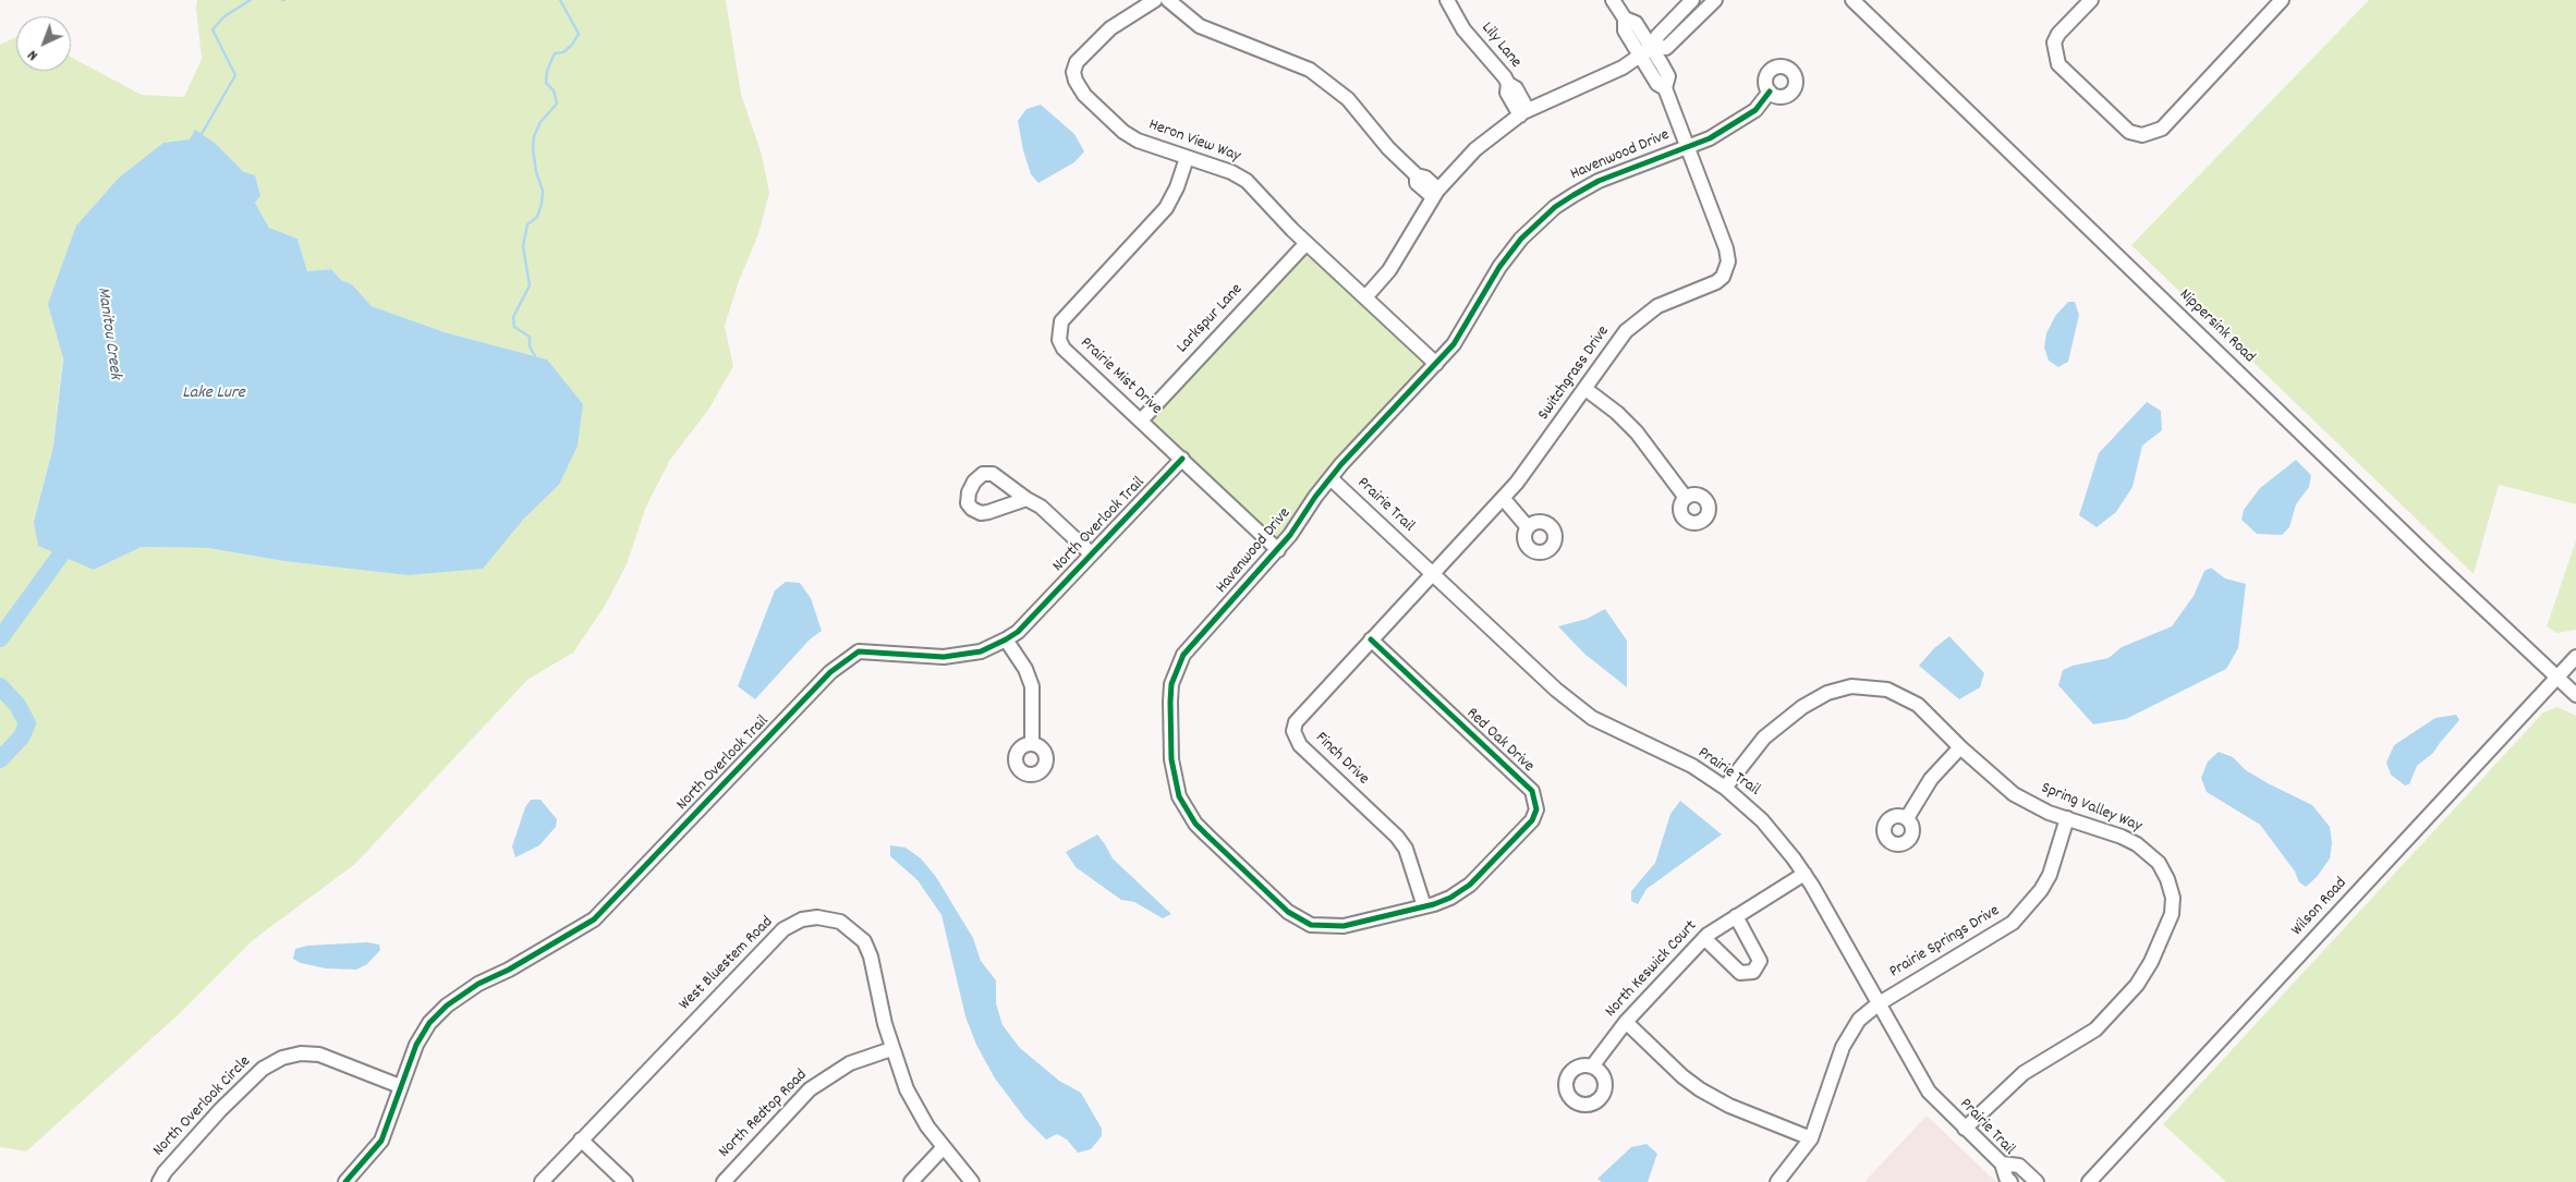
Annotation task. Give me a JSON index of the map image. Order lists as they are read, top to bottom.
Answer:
{
  "streets": {
    "street": [
      "Lily Lane",
      "Heron View Way",
      "Havenwood Drive",
      "Larkspur Lane",
      "Nippersink Road",
      "Switchgrass Drive",
      "Prairie Mist Drive",
      "Prairie Trail",
      "North Overlook Trail",
      "Red Oak Drive",
      "Finch Drive",
      "Spring Valley Way",
      "Wilson Road",
      "Prairie Springs Drive",
      "West Bluestem Road",
      "North Keswick Court",
      "North Overlook Circle",
      "North Redtop Road"
    ]
  },
  "crossings": [
    ["Heron View Way", "Havenwood Drive"],
    ["Heron View Way", "Larkspur Lane"],
    ["Heron View Way", "Prairie Mist Drive"],
    ["Havenwood Drive", "Switchgrass Drive"],
    ["Havenwood Drive", "Prairie Mist Drive"],
    ["Havenwood Drive", "Prairie Trail"],
    ["Havenwood Drive", "Red Oak Drive"],
    ["Havenwood Drive", "Finch Drive"],
    ["Larkspur Lane", "Prairie Mist Drive"],
    ["Nippersink Road", "Wilson Road"],
    ["Switchgrass Drive", "Prairie Trail"],
    ["Switchgrass Drive", "Finch Drive"],
    ["Prairie Mist Drive", "North Overlook Trail"],
    ["Prairie Trail", "Finch Drive"],
    ["Prairie Trail", "Spring Valley Way"],
    ["Prairie Trail", "Prairie Springs Drive"],
    ["Prairie Trail", "North Keswick Court"],
    ["North Overlook Trail", "North Overlook Circle"],
    ["Red Oak Drive", "Finch Drive"],
    ["Spring Valley Way", "Prairie Springs Drive"],
    ["West Bluestem Road", "North Redtop Road"]
  ],
  "water": ["Manitou Creek", "Lake Lure"],
  "north": "bottom left"
}
